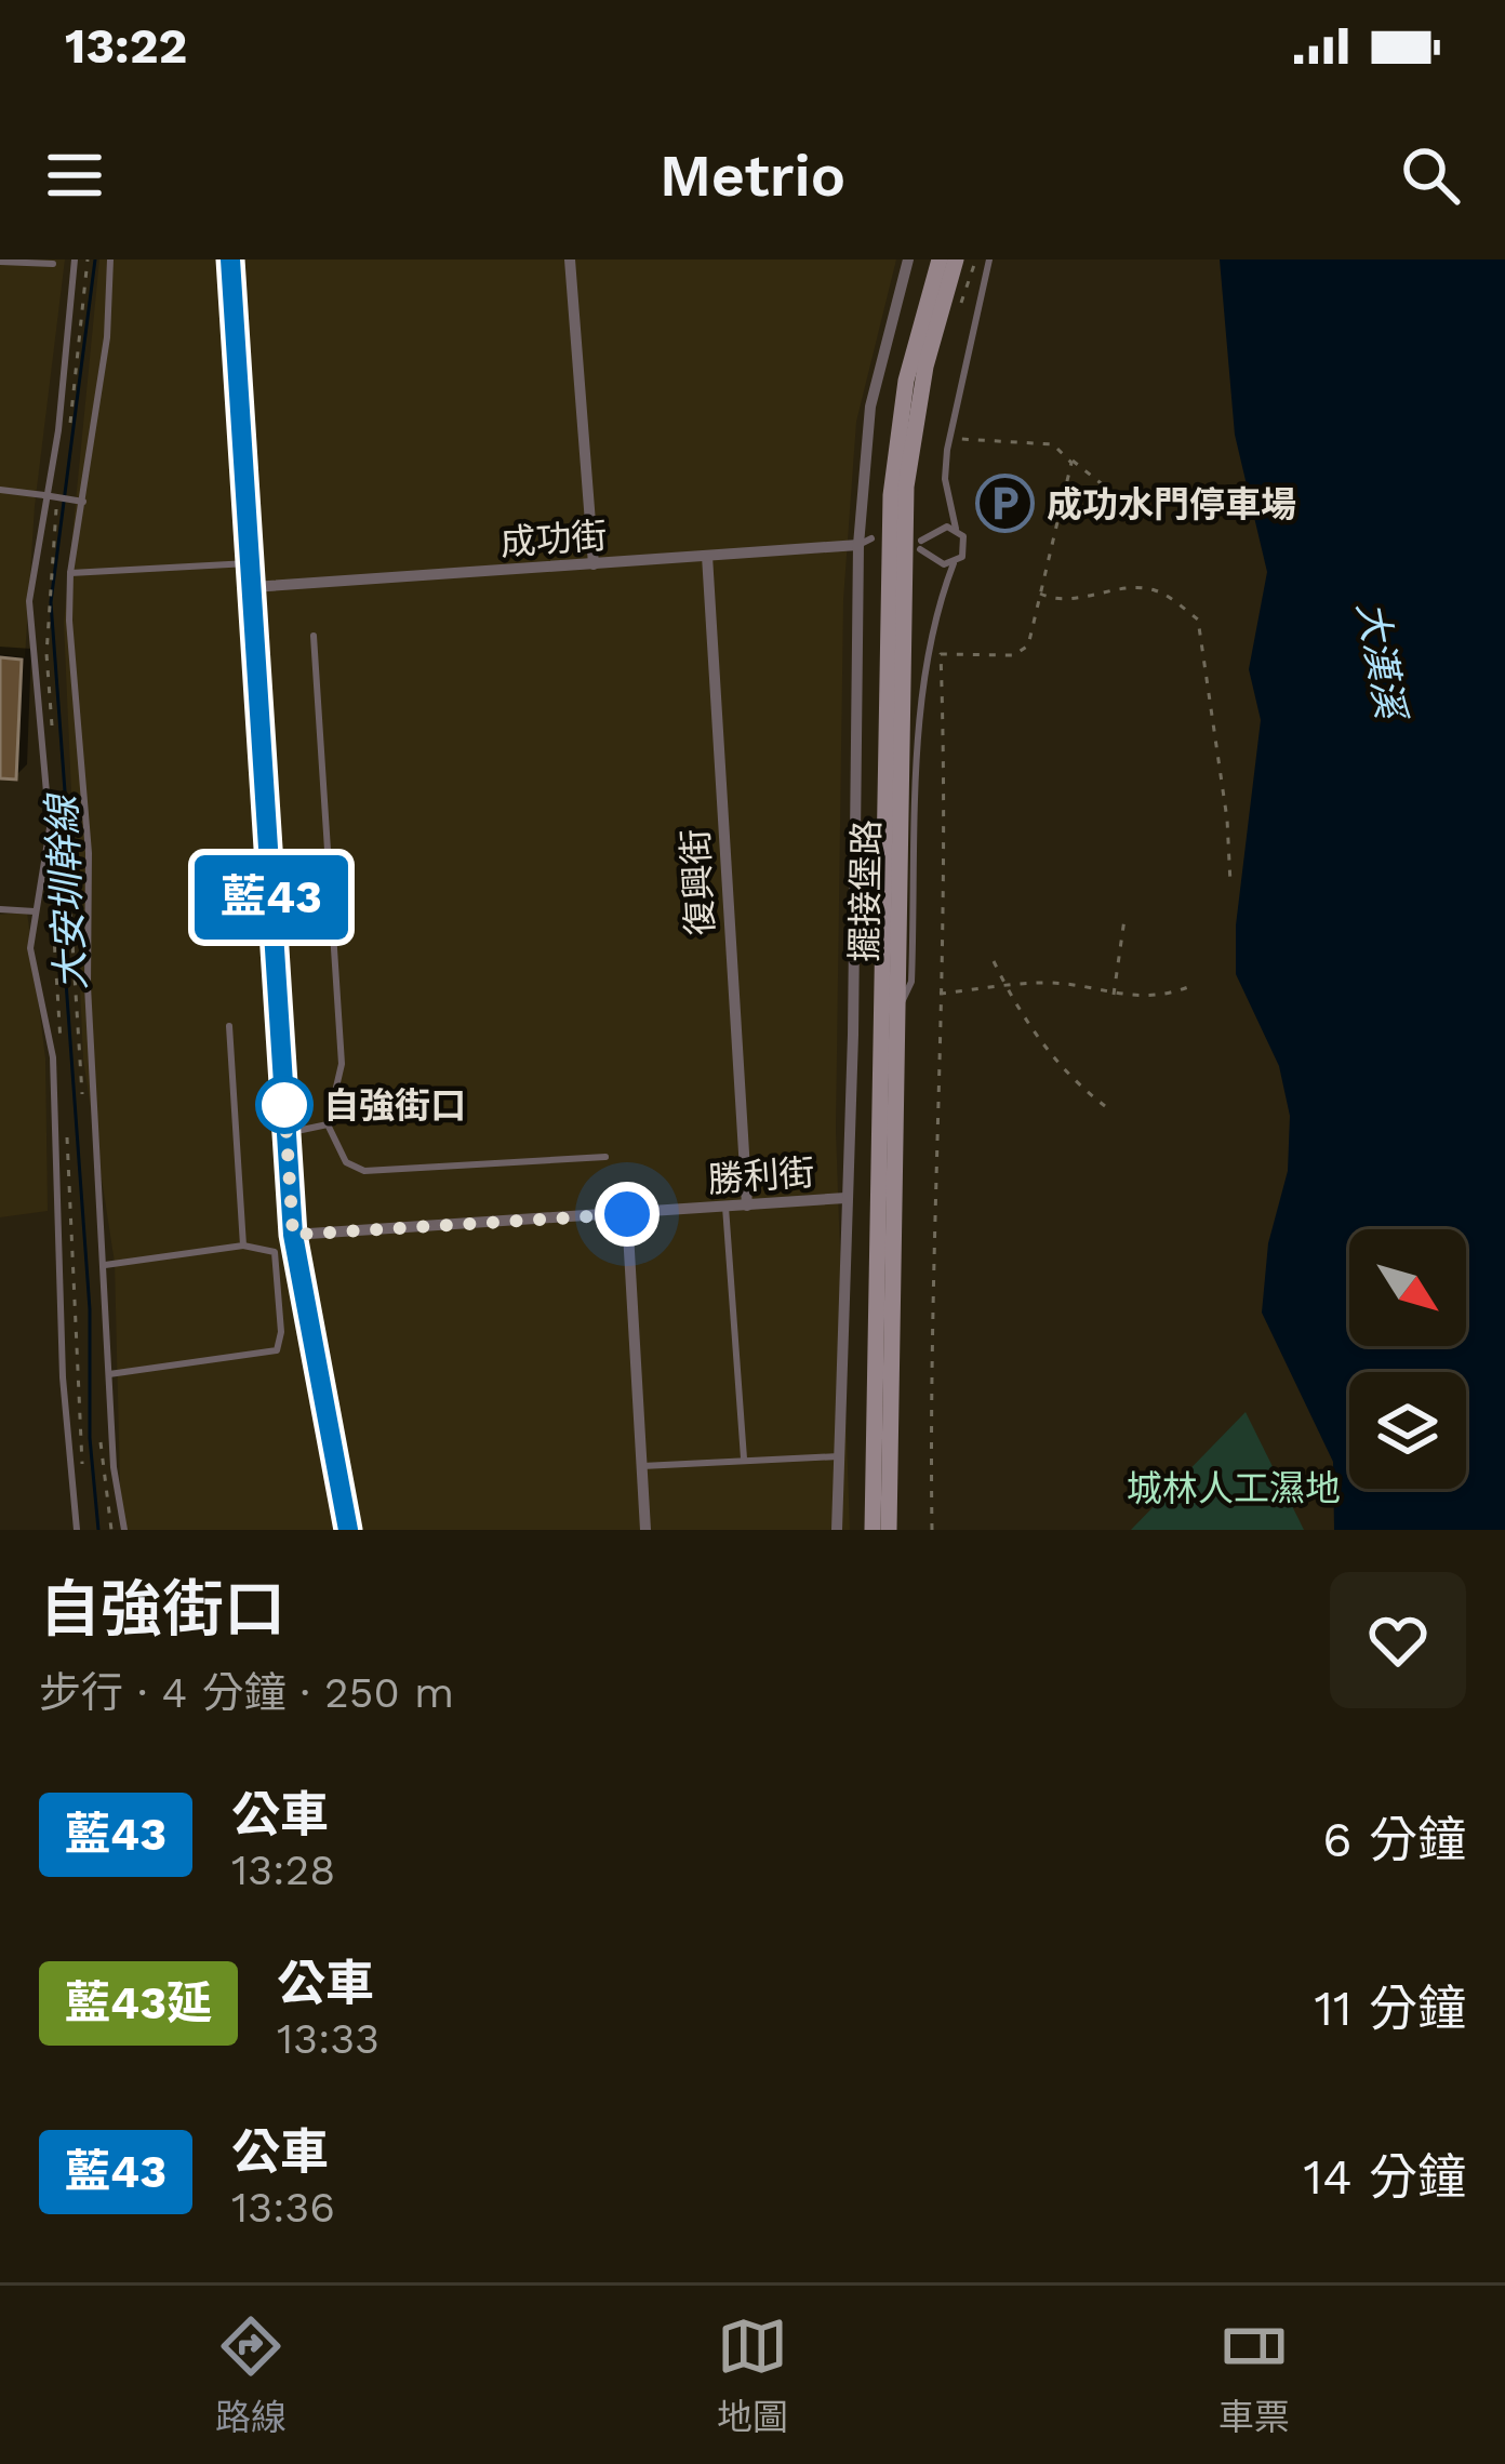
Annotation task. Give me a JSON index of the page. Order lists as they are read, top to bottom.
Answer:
{
  "streets": {
    "street": [
      "成功街",
      "復興街",
      "擺接堡路",
      "勝利街"
    ]
  },
  "crossings": [
    ["成功街", "復興街"],
    ["復興街", "勝利街"]
  ],
  "water": ["大漢溪", "大安圳幹線"],
  "parks": ["城林人工濕地"],
  "places": {
    "parking": ["成功水門停車場"],
    "other": ["自強街口"]
  },
  "lines": ["bus line 藍43"],
  "north": "bottom right",
  "page": {
    "status": "13:22",
    "header": "Metrio",
    "on_map": "藍43",
    "heading": ["自強街口", "步行 · 4 分鐘 · 250 m"],
    "list": [
      {
        "mark": "藍43",
        "name": "公車",
        "note": "13:28",
        "value": "6 分鐘"
      },
      {
        "mark": "藍43延",
        "name": "公車",
        "note": "13:33",
        "value": "11 分鐘"
      },
      {
        "mark": "藍43",
        "name": "公車",
        "note": "13:36",
        "value": "14 分鐘"
      }
    ],
    "tabs": ["路線", "地圖", "車票"]
  }
}
